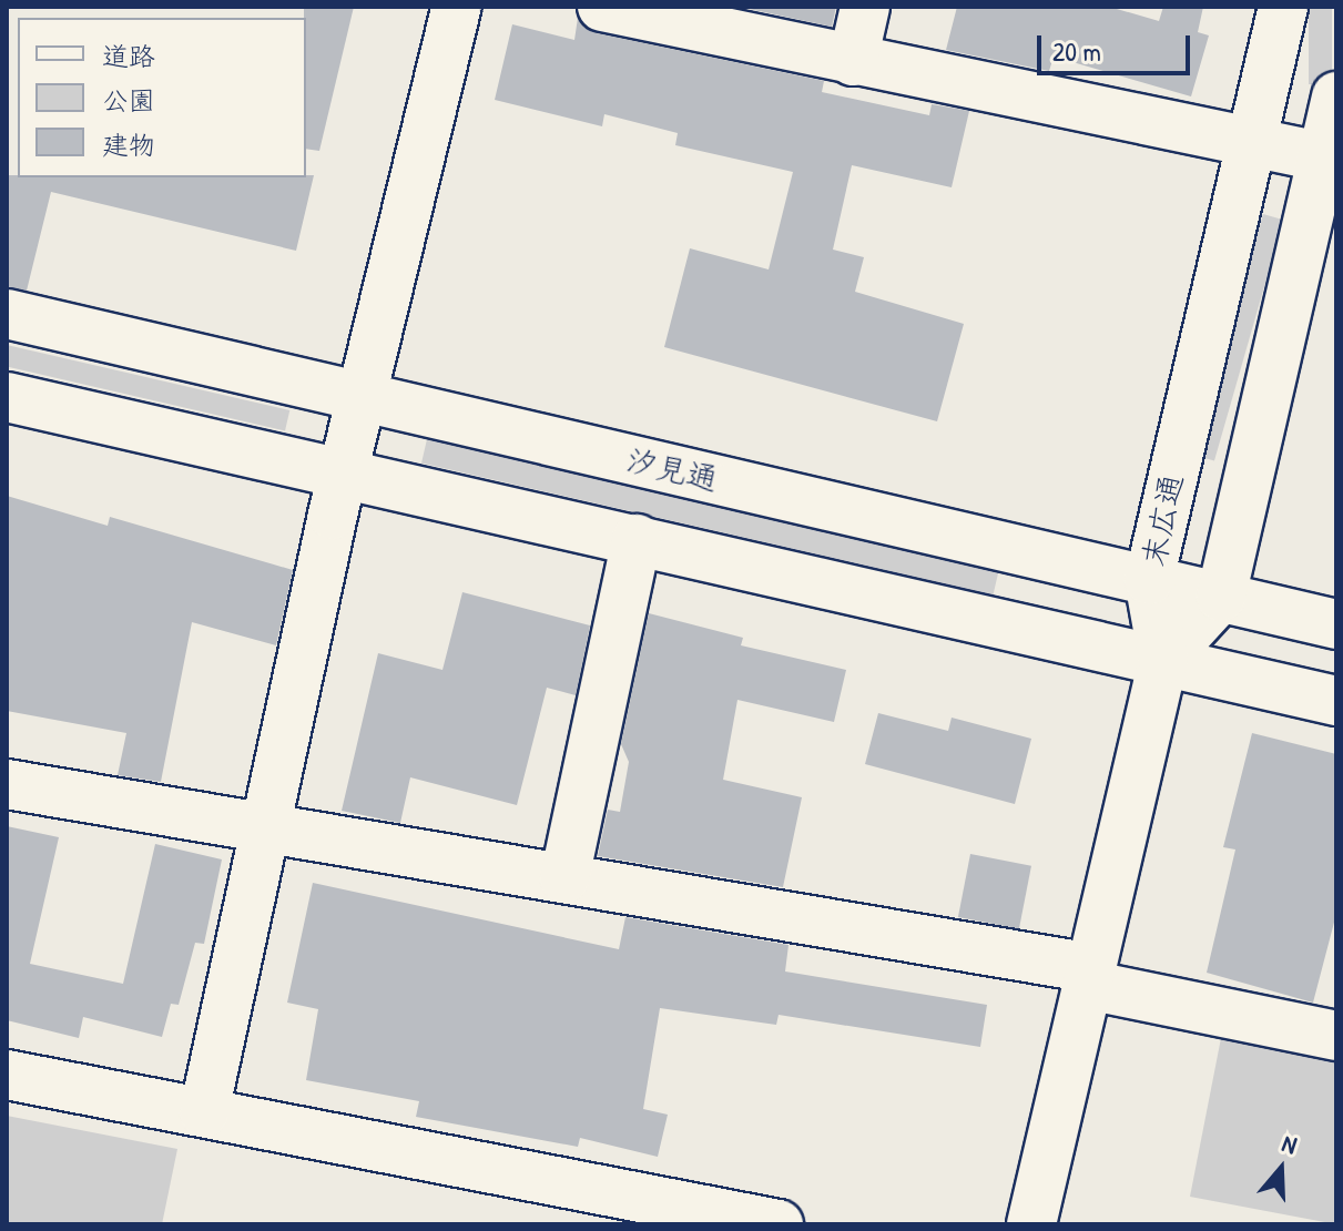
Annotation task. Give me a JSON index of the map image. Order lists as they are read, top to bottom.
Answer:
{
  "streets": {
    "street": ["汐見通", "末広通"]
  },
  "crossings": [
    ["汐見通", "末広通"]
  ],
  "legend": ["道路", "公園", "建物"],
  "scale_bar": "20 m",
  "north": "top"
}
